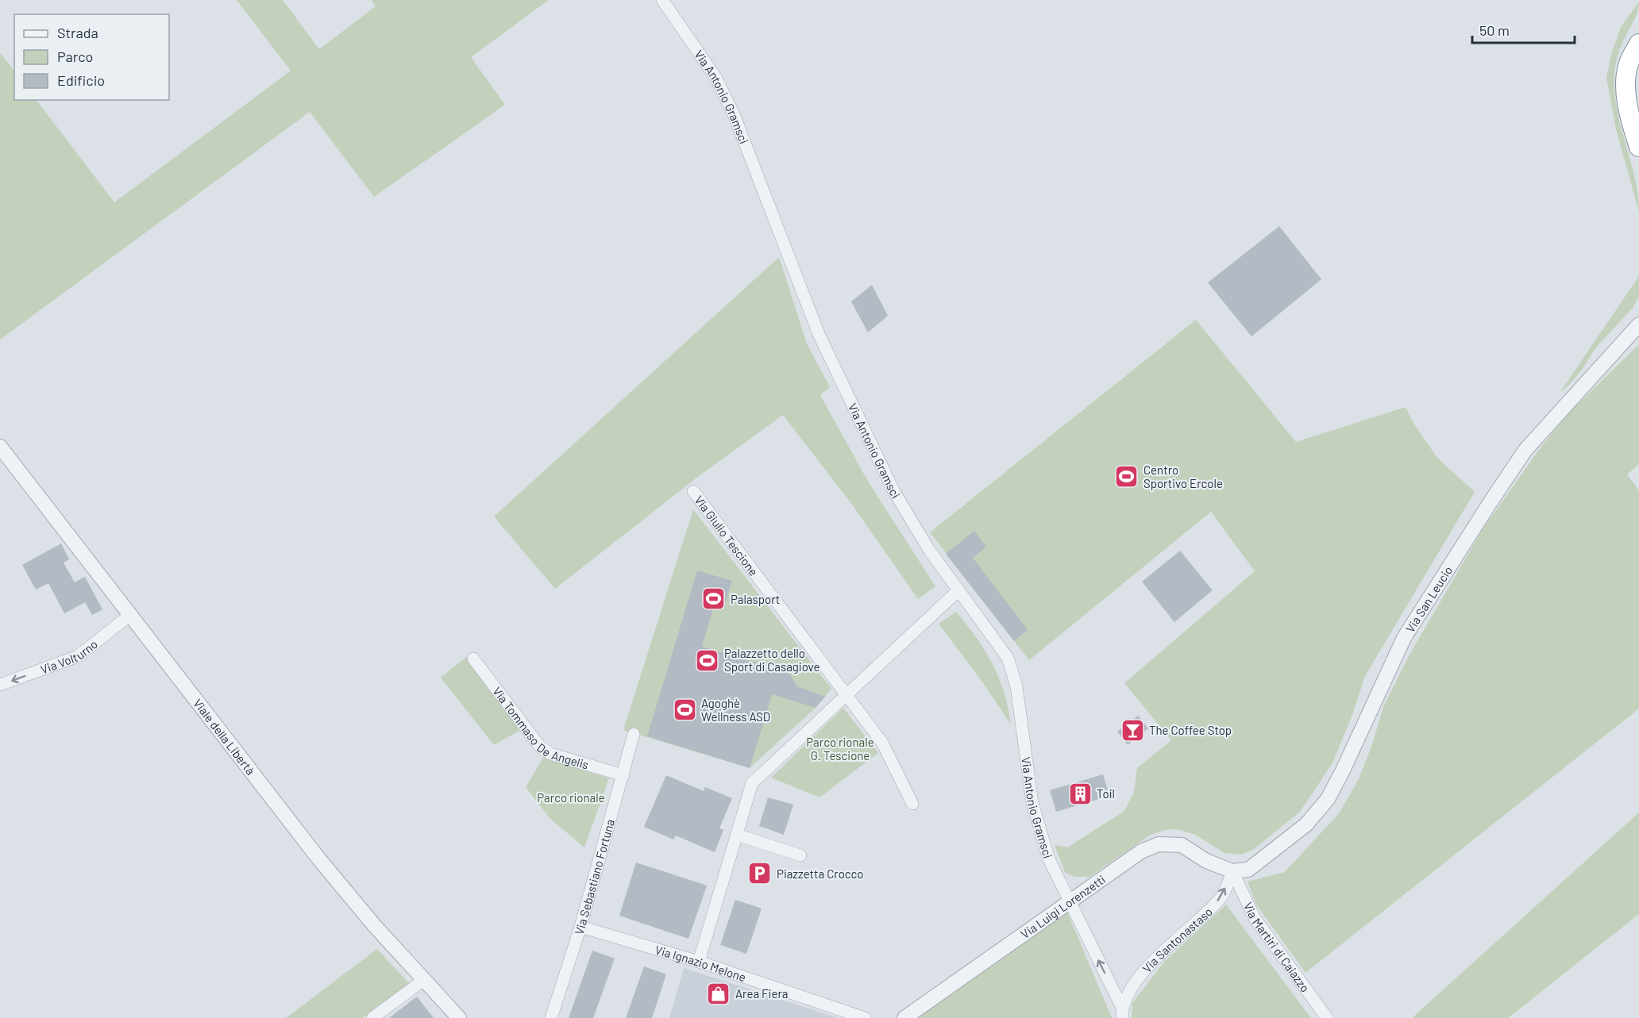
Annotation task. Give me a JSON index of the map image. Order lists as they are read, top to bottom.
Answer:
{
  "streets": {
    "street": [
      "Via Antonio Gramsci",
      "Via Giulio Tescione",
      "Via San Leucio",
      "Via Volturno",
      "Via Tommaso De Angelis",
      "Viale della Libertà",
      "Via Sebastiano Fortuna",
      "Via Luigi Lorenzetti",
      "Via Santonastaso",
      "Via Martiri di Caiazzo",
      "Via Ignazio Melone"
    ]
  },
  "crossings": [
    ["Via Antonio Gramsci", "Via Luigi Lorenzetti"],
    ["Via Antonio Gramsci", "Via Santonastaso"],
    ["Via San Leucio", "Via Luigi Lorenzetti"],
    ["Via San Leucio", "Via Santonastaso"],
    ["Via San Leucio", "Via Martiri di Caiazzo"],
    ["Via Volturno", "Viale della Libertà"],
    ["Via Tommaso De Angelis", "Via Sebastiano Fortuna"],
    ["Via Sebastiano Fortuna", "Via Ignazio Melone"],
    ["Via Luigi Lorenzetti", "Via Santonastaso"],
    ["Via Luigi Lorenzetti", "Via Martiri di Caiazzo"],
    ["Via Santonastaso", "Via Martiri di Caiazzo"]
  ],
  "one_way": ["Via Volturno", "Via Santonastaso"],
  "parks": ["Parco rionale G. Tescione", "Parco rionale"],
  "places": {
    "sports": [
      "Centro Sportivo Ercole",
      "Palasport",
      "Palazzetto dello Sport di Casagiove",
      "Agoghè Wellness ASD"
    ],
    "bar": ["The Coffee Stop"],
    "building": ["Toil"],
    "parking": ["Piazzetta Crocco"],
    "shop": ["Area Fiera"]
  },
  "legend": ["Strada", "Parco", "Edificio"],
  "scale_bar": "50 m"
}
